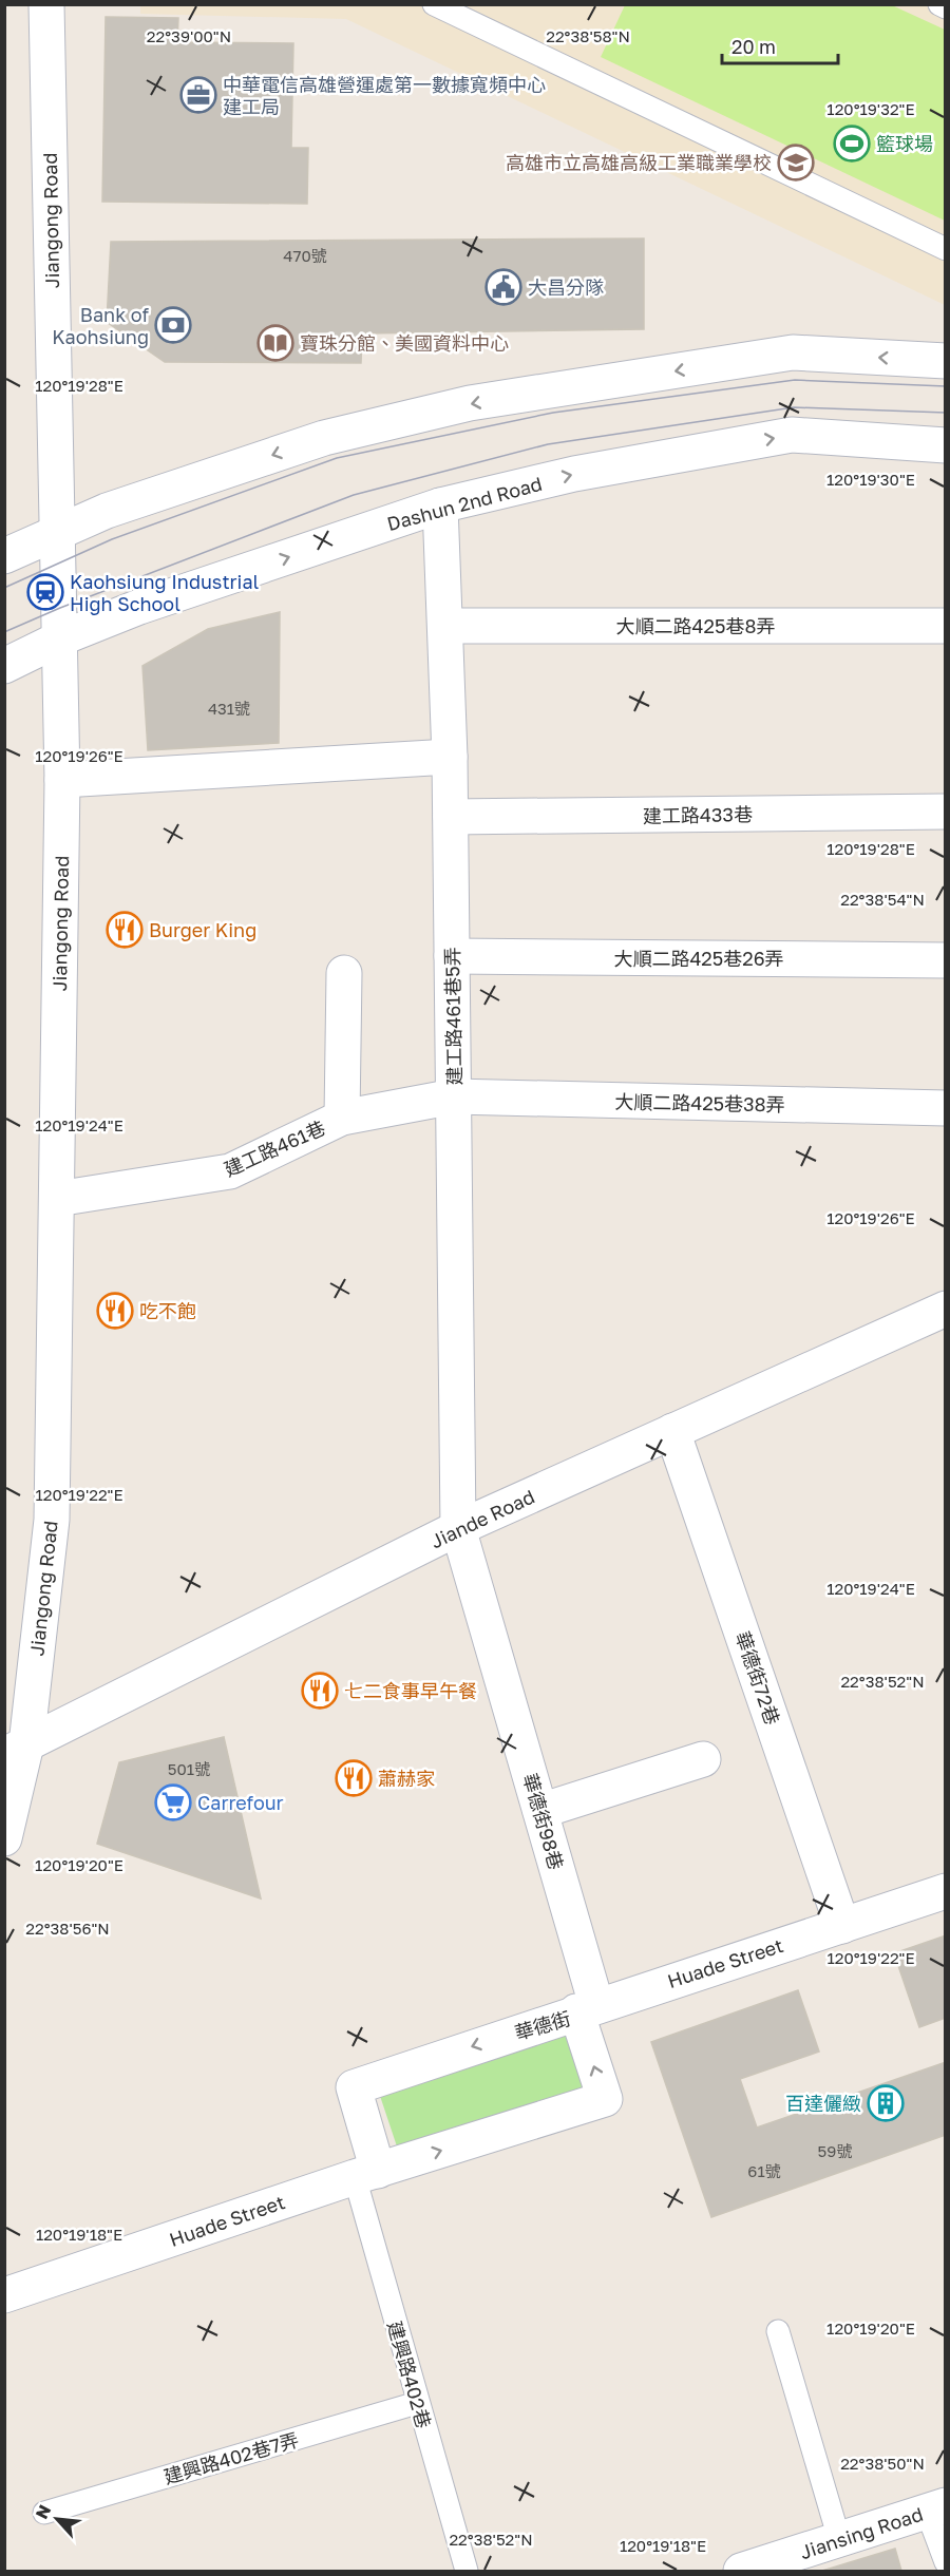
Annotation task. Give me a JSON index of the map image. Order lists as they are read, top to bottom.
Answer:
{
  "streets": {
    "street": [
      "Jiangong Road",
      "Dashun 2nd Road",
      "大順二路425巷8弄",
      "建工路433巷",
      "大順二路425巷26弄",
      "建工路461巷5弄",
      "大順二路425巷38弄",
      "建工路461巷",
      "Jiande Road",
      "華德街72巷",
      "華德街98巷",
      "Huade Street",
      "華德街",
      "Jiansing Road"
    ],
    "lane": ["建興路402巷", "建興路402巷7弄"]
  },
  "crossings": [
    ["Jiangong Road", "Dashun 2nd Road"],
    ["Jiangong Road", "建工路461巷"],
    ["Jiangong Road", "Jiande Road"],
    ["Dashun 2nd Road", "建工路461巷5弄"],
    ["大順二路425巷8弄", "建工路461巷5弄"],
    ["建工路433巷", "建工路461巷5弄"],
    ["大順二路425巷26弄", "建工路461巷5弄"],
    ["建工路461巷5弄", "大順二路425巷38弄"],
    ["建工路461巷5弄", "建工路461巷"],
    ["建工路461巷5弄", "Jiande Road"],
    ["建工路461巷5弄", "華德街98巷"],
    ["大順二路425巷38弄", "建工路461巷"],
    ["Jiande Road", "華德街72巷"],
    ["Jiande Road", "華德街98巷"],
    ["華德街72巷", "Huade Street"],
    ["華德街98巷", "Huade Street"],
    ["華德街98巷", "華德街"],
    ["Huade Street", "華德街"],
    ["Huade Street", "建興路402巷"],
    ["華德街", "建興路402巷"],
    ["建興路402巷", "建興路402巷7弄"]
  ],
  "places": {
    "office": ["中華電信高雄營運處第一數據寬頻中心 建工局"],
    "sports": ["籃球場"],
    "school or university": ["高雄市立高雄高級工業職業學校"],
    "public building": ["大昌分隊"],
    "bank": ["Bank of Kaohsiung"],
    "library": ["寶珠分館、美國資料中心"],
    "station": ["Kaohsiung Industrial High School"],
    "restaurant": [
      "Burger King",
      "吃不飽",
      "七二食事早午餐",
      "蕭赫家"
    ],
    "supermarket": ["Carrefour"],
    "building": ["百達儷緻"]
  },
  "house_numbers": [
    "470號",
    "431號",
    "501號",
    "59號",
    "61號"
  ],
  "scale_bar": "20 m",
  "north": "top left",
  "coordinates": [
    "22°39'00\"N",
    "22°38'58\"N",
    "120°19'32\"E",
    "120°19'28\"E",
    "120°19'30\"E",
    "120°19'26\"E",
    "22°38'54\"N",
    "120°19'24\"E",
    "120°19'22\"E",
    "22°38'52\"N",
    "120°19'20\"E",
    "22°38'56\"N",
    "120°19'18\"E",
    "22°38'50\"N"
  ]
}
